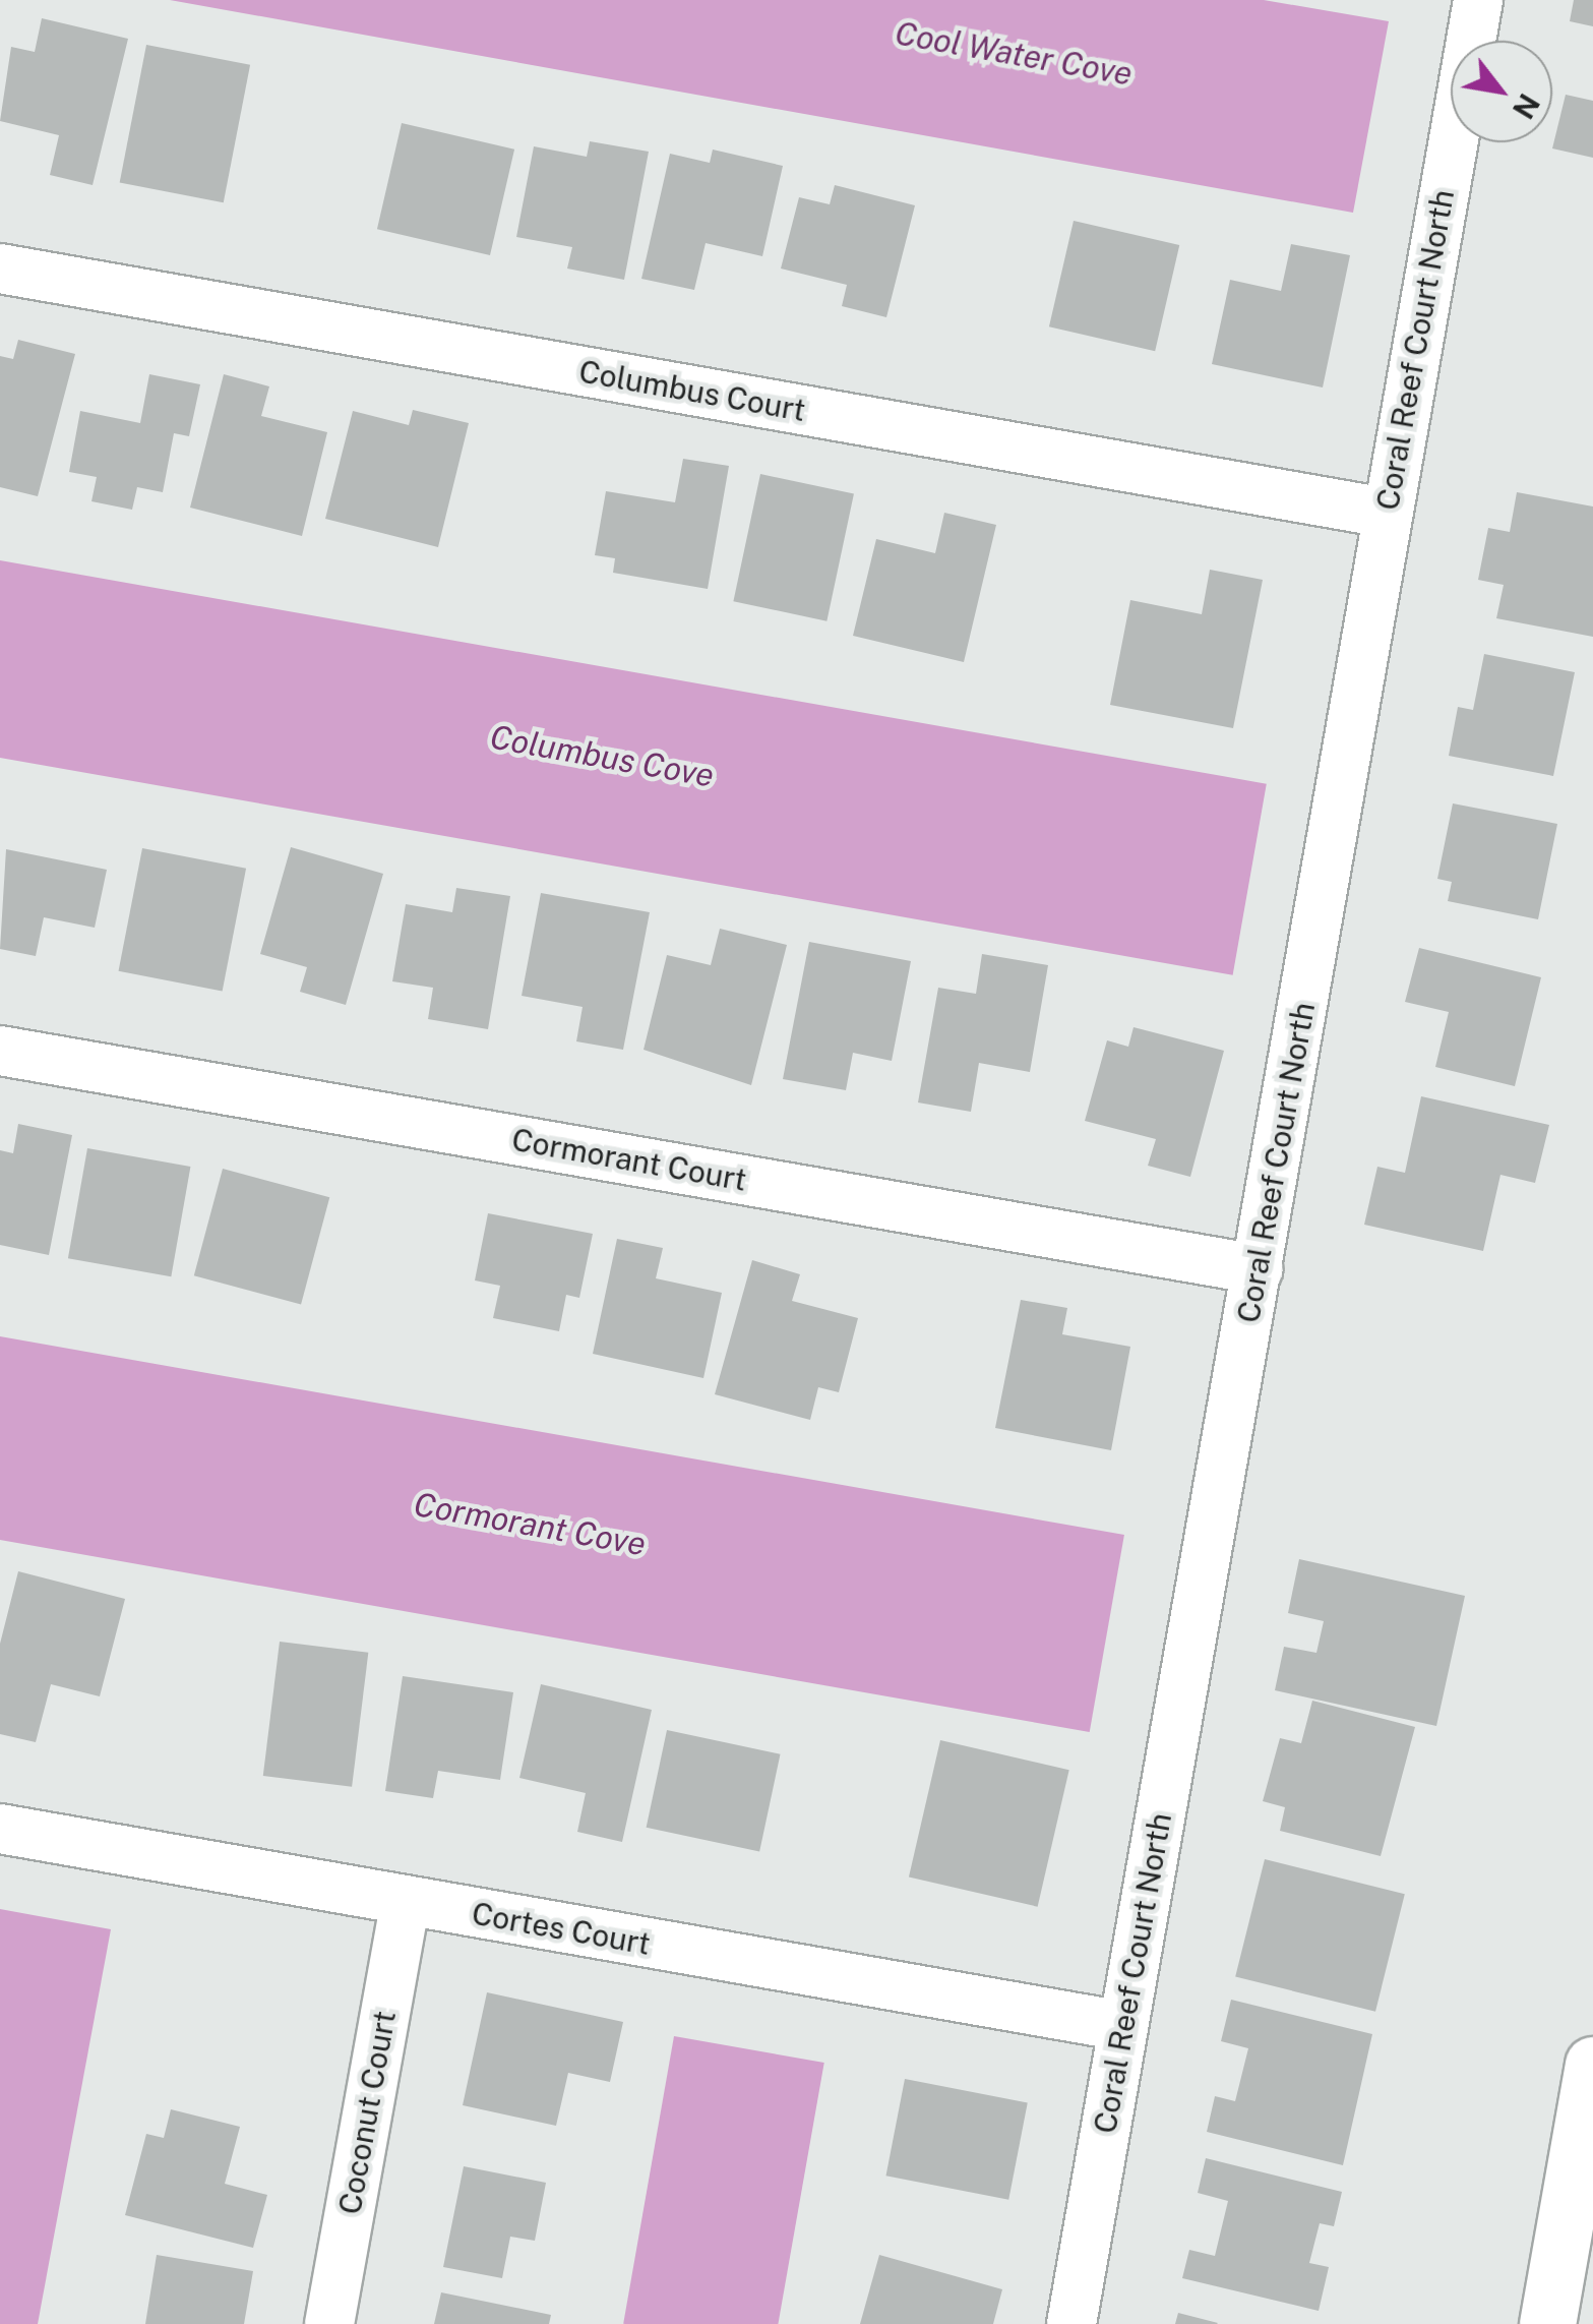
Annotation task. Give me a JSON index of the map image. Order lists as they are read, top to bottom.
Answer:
{
  "streets": {
    "street": [
      "Coral Reef Court North",
      "Columbus Court",
      "Cormorant Court",
      "Cortes Court",
      "Coconut Court"
    ]
  },
  "crossings": [
    ["Coral Reef Court North", "Columbus Court"],
    ["Coral Reef Court North", "Cormorant Court"],
    ["Coral Reef Court North", "Cortes Court"],
    ["Cortes Court", "Coconut Court"]
  ],
  "water": ["Cool Water Cove", "Columbus Cove", "Cormorant Cove"],
  "north": "bottom right"
}
